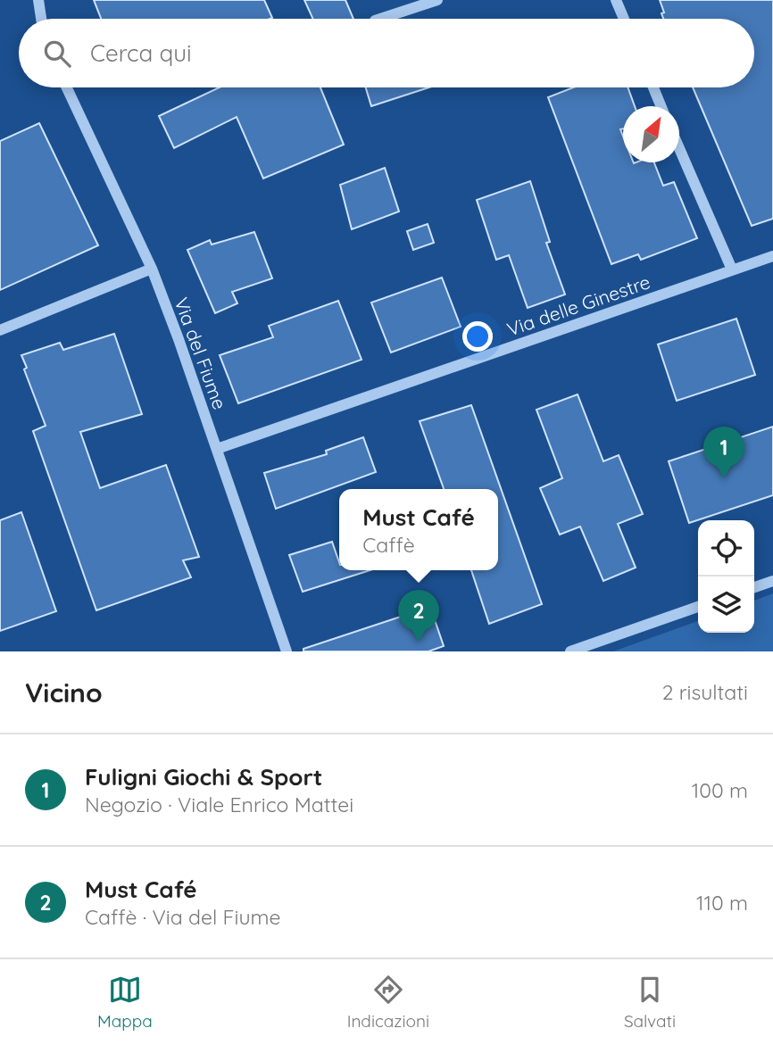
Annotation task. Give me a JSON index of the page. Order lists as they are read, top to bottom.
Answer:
{
  "streets": {
    "street": ["Via delle Ginestre", "Via del Fiume"]
  },
  "crossings": [
    ["Via delle Ginestre", "Via del Fiume"]
  ],
  "north": "top right",
  "page": {
    "search": "Cerca qui",
    "pins": ["1", "2"],
    "popup": ["Must Café", "Caffè"],
    "heading": ["Vicino", "2 risultati"],
    "list": [
      {
        "mark": "1",
        "name": "Fuligni Giochi & Sport",
        "note": "Negozio · Viale Enrico Mattei",
        "value": "100 m"
      },
      {
        "mark": "2",
        "name": "Must Café",
        "note": "Caffè · Via del Fiume",
        "value": "110 m"
      }
    ],
    "nav": ["Mappa", "Indicazioni", "Salvati"]
  }
}
